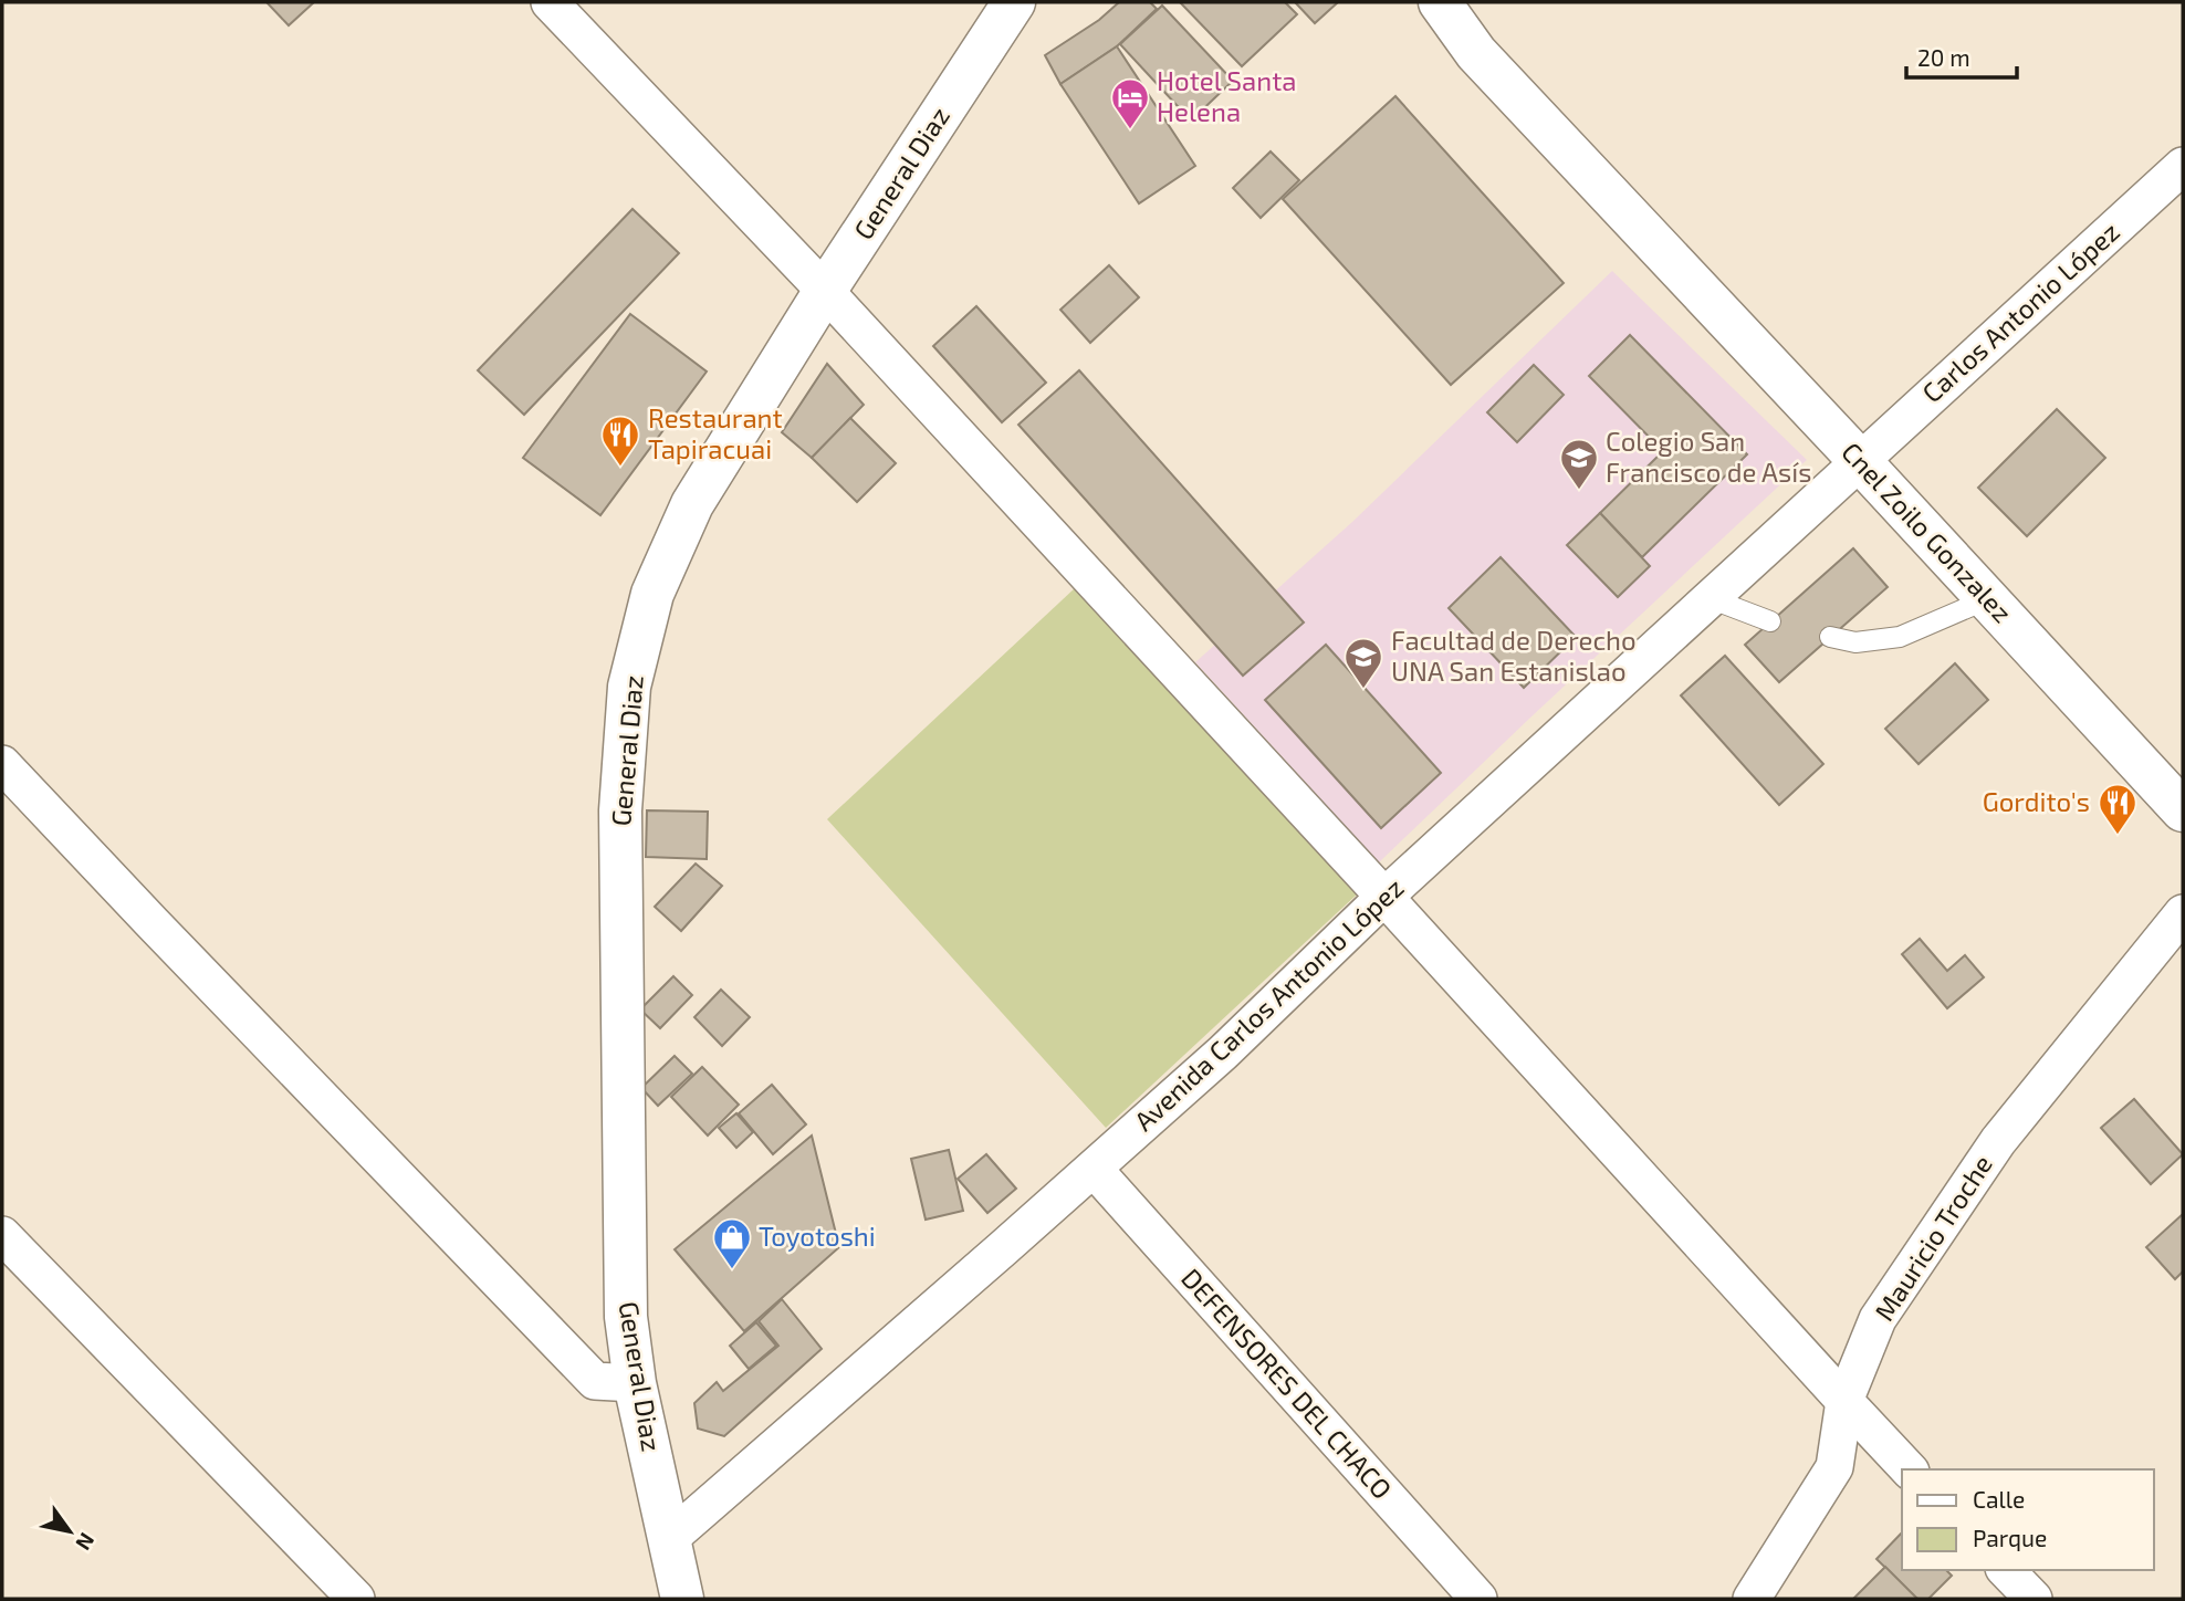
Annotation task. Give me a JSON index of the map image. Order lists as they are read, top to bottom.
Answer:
{
  "streets": {
    "street": [
      "General Diaz",
      "Carlos Antonio López",
      "Cnel Zoilo Gonzalez",
      "Avenida Carlos Antonio López",
      "Mauricio Troche",
      "DEFENSORES DEL CHACO"
    ]
  },
  "crossings": [
    ["General Diaz", "Avenida Carlos Antonio López"],
    ["Carlos Antonio López", "Cnel Zoilo Gonzalez"],
    ["Carlos Antonio López", "Avenida Carlos Antonio López"],
    ["Cnel Zoilo Gonzalez", "Avenida Carlos Antonio López"],
    ["Avenida Carlos Antonio López", "DEFENSORES DEL CHACO"]
  ],
  "places": {
    "hotel": ["Hotel Santa Helena"],
    "restaurant": ["Restaurant Tapiracuai", "Gordito's"],
    "school or university": ["Colegio San Francisco de Asís", "Facultad de Derecho UNA San Estanislao"],
    "shop": ["Toyotoshi"]
  },
  "legend": ["Calle", "Parque"],
  "scale_bar": "20 m",
  "north": "bottom right"
}
